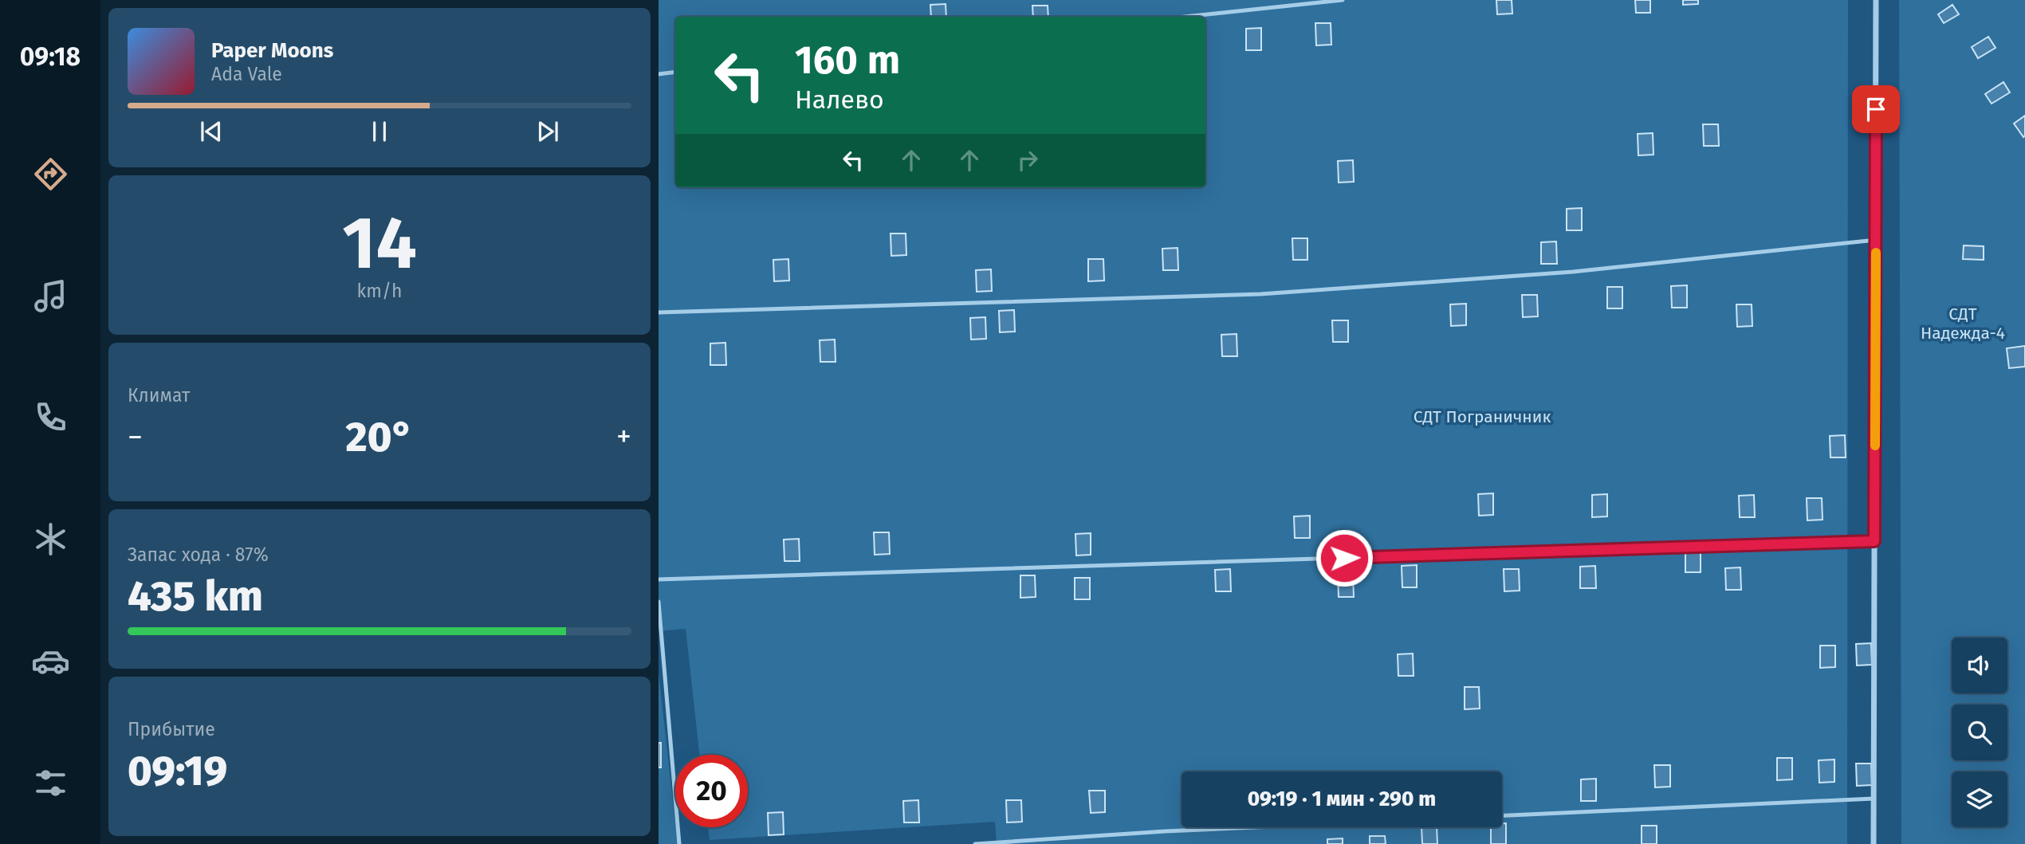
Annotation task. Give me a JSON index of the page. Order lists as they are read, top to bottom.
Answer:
{
  "parks": ["СДТ Надежда-4", "СДТ Пограничник"],
  "page": {
    "tabs": "09:18",
    "turn": ["160 m", "Налево"],
    "song": ["Paper Moons", "Ada Vale"],
    "tile": [
      ["14", "km/h"],
      "Климат",
      ["Запас хода · 87%", "435 km"],
      ["Прибытие", "09:19"]
    ],
    "heat": ["−", "20°", "+"],
    "limit": "20",
    "trip": "09:19 · 1 мин · 290 m"
  }
}
